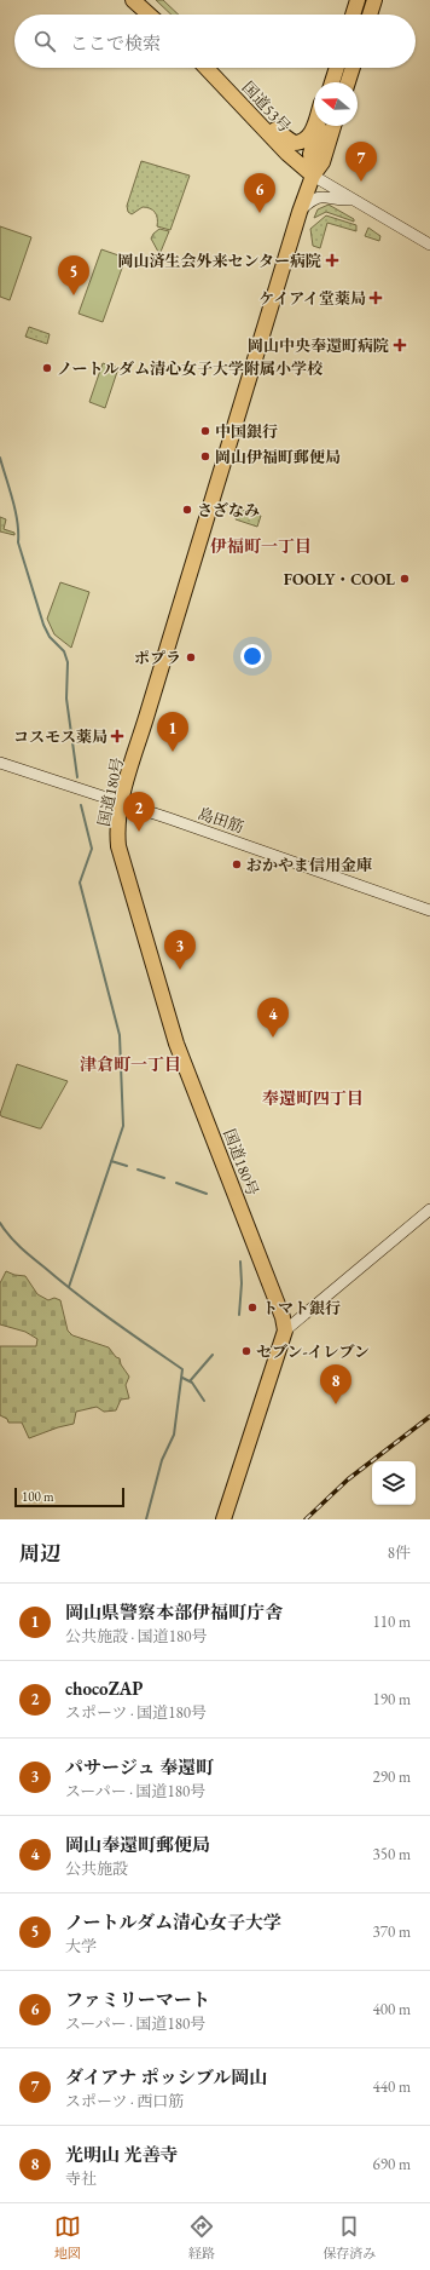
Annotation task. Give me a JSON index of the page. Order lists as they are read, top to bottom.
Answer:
{
  "streets": {
    "highway": ["国道53号", "国道180号"],
    "street": ["島田筋"]
  },
  "crossings": [
    ["国道53号", "国道180号"],
    ["国道180号", "島田筋"]
  ],
  "districts": ["伊福町一丁目", "津倉町一丁目", "奉還町四丁目"],
  "places": {
    "health": [
      "岡山済生会外来センター病院",
      "ケイアイ堂薬局",
      "岡山中央奉還町病院",
      "コスモス薬局"
    ],
    "other": [
      "ノートルダム清心女子大学附属小学校",
      "中国銀行",
      "岡山伊福町郵便局",
      "さざなみ",
      "FOOLY・COOL",
      "ポプラ",
      "おかやま信用金庫",
      "トマト銀行",
      "セブン-イレブン"
    ]
  },
  "scale_bar": "100 m",
  "north": "left",
  "page": {
    "search": "ここで検索",
    "pins": [
      "7",
      "6",
      "5",
      "1",
      "2",
      "3",
      "4",
      "8"
    ],
    "scale": "100 m",
    "heading": ["周辺", "8件"],
    "list": [
      {
        "mark": "1",
        "name": "岡山県警察本部伊福町庁舎",
        "note": "公共施設 · 国道180号",
        "value": "110 m"
      },
      {
        "mark": "2",
        "name": "chocoZAP",
        "note": "スポーツ · 国道180号",
        "value": "190 m"
      },
      {
        "mark": "3",
        "name": "パサージュ 奉還町",
        "note": "スーパー · 国道180号",
        "value": "290 m"
      },
      {
        "mark": "4",
        "name": "岡山奉還町郵便局",
        "note": "公共施設",
        "value": "350 m"
      },
      {
        "mark": "5",
        "name": "ノートルダム清心女子大学",
        "note": "大学",
        "value": "370 m"
      },
      {
        "mark": "6",
        "name": "ファミリーマート",
        "note": "スーパー · 国道180号",
        "value": "400 m"
      },
      {
        "mark": "7",
        "name": "ダイアナ ポッシブル岡山",
        "note": "スポーツ · 西口筋",
        "value": "440 m"
      },
      {
        "mark": "8",
        "name": "光明山 光善寺",
        "note": "寺社",
        "value": "690 m"
      }
    ],
    "nav": ["地図", "経路", "保存済み"]
  }
}
